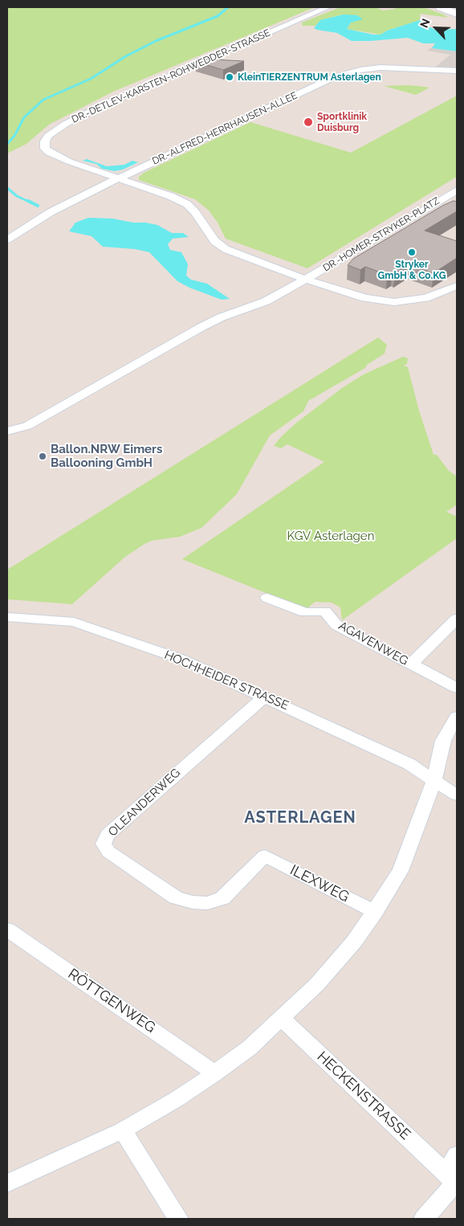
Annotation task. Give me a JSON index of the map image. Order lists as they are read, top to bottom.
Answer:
{
  "streets": {
    "street": [
      "DR.-DETLEV-KARSTEN-ROHWEDDER-STRASSE",
      "DR.-ALFRED-HERRHAUSEN-ALLEE",
      "DR.-HOMER-STRYKER-PLATZ",
      "AGAVENWEG",
      "HOCHHEIDER STRASSE",
      "OLEANDERWEG",
      "ILEXWEG",
      "RÖTTGENWEG",
      "HECKENSTRASSE"
    ]
  },
  "crossings": [
    ["DR.-DETLEV-KARSTEN-ROHWEDDER-STRASSE", "DR.-ALFRED-HERRHAUSEN-ALLEE"],
    ["DR.-DETLEV-KARSTEN-ROHWEDDER-STRASSE", "DR.-HOMER-STRYKER-PLATZ"],
    ["HOCHHEIDER STRASSE", "OLEANDERWEG"],
    ["OLEANDERWEG", "ILEXWEG"]
  ],
  "districts": ["ASTERLAGEN"],
  "parks": ["KGV Asterlagen"],
  "places": [
    "KleinTIERZENTRUM Asterlagen",
    "Sportklinik Duisburg",
    "Stryker GmbH & Co.KG",
    "Ballon.NRW Eimers Ballooning GmbH"
  ],
  "north": "top left"
}
